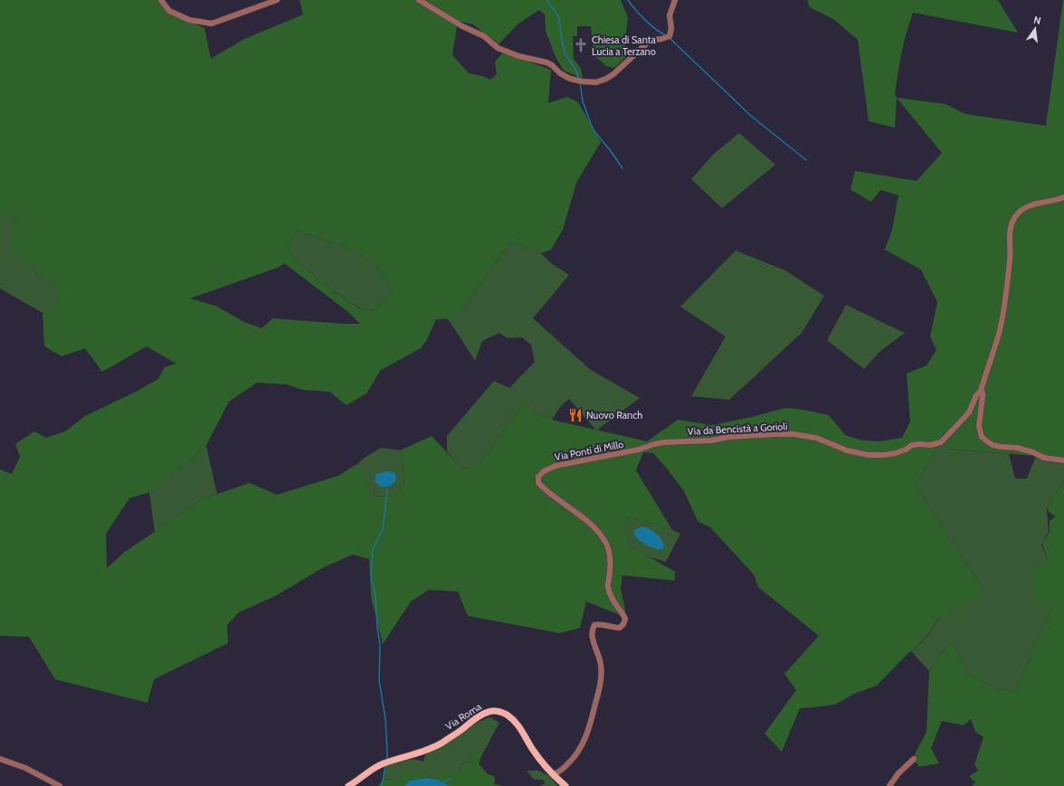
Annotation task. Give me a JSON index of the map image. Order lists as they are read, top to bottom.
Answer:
{
  "streets": {
    "main road": ["Via Roma"],
    "street": ["Via da Bencistà a Gorioli", "Via Ponti di Millo"]
  },
  "crossings": [
    ["Via da Bencistà a Gorioli", "Via Ponti di Millo"],
    ["Via Ponti di Millo", "Via Roma"]
  ],
  "places": {
    "church": ["Chiesa di Santa Lucia a Terzano"],
    "restaurant": ["Nuovo Ranch"]
  },
  "north": "top"
}
